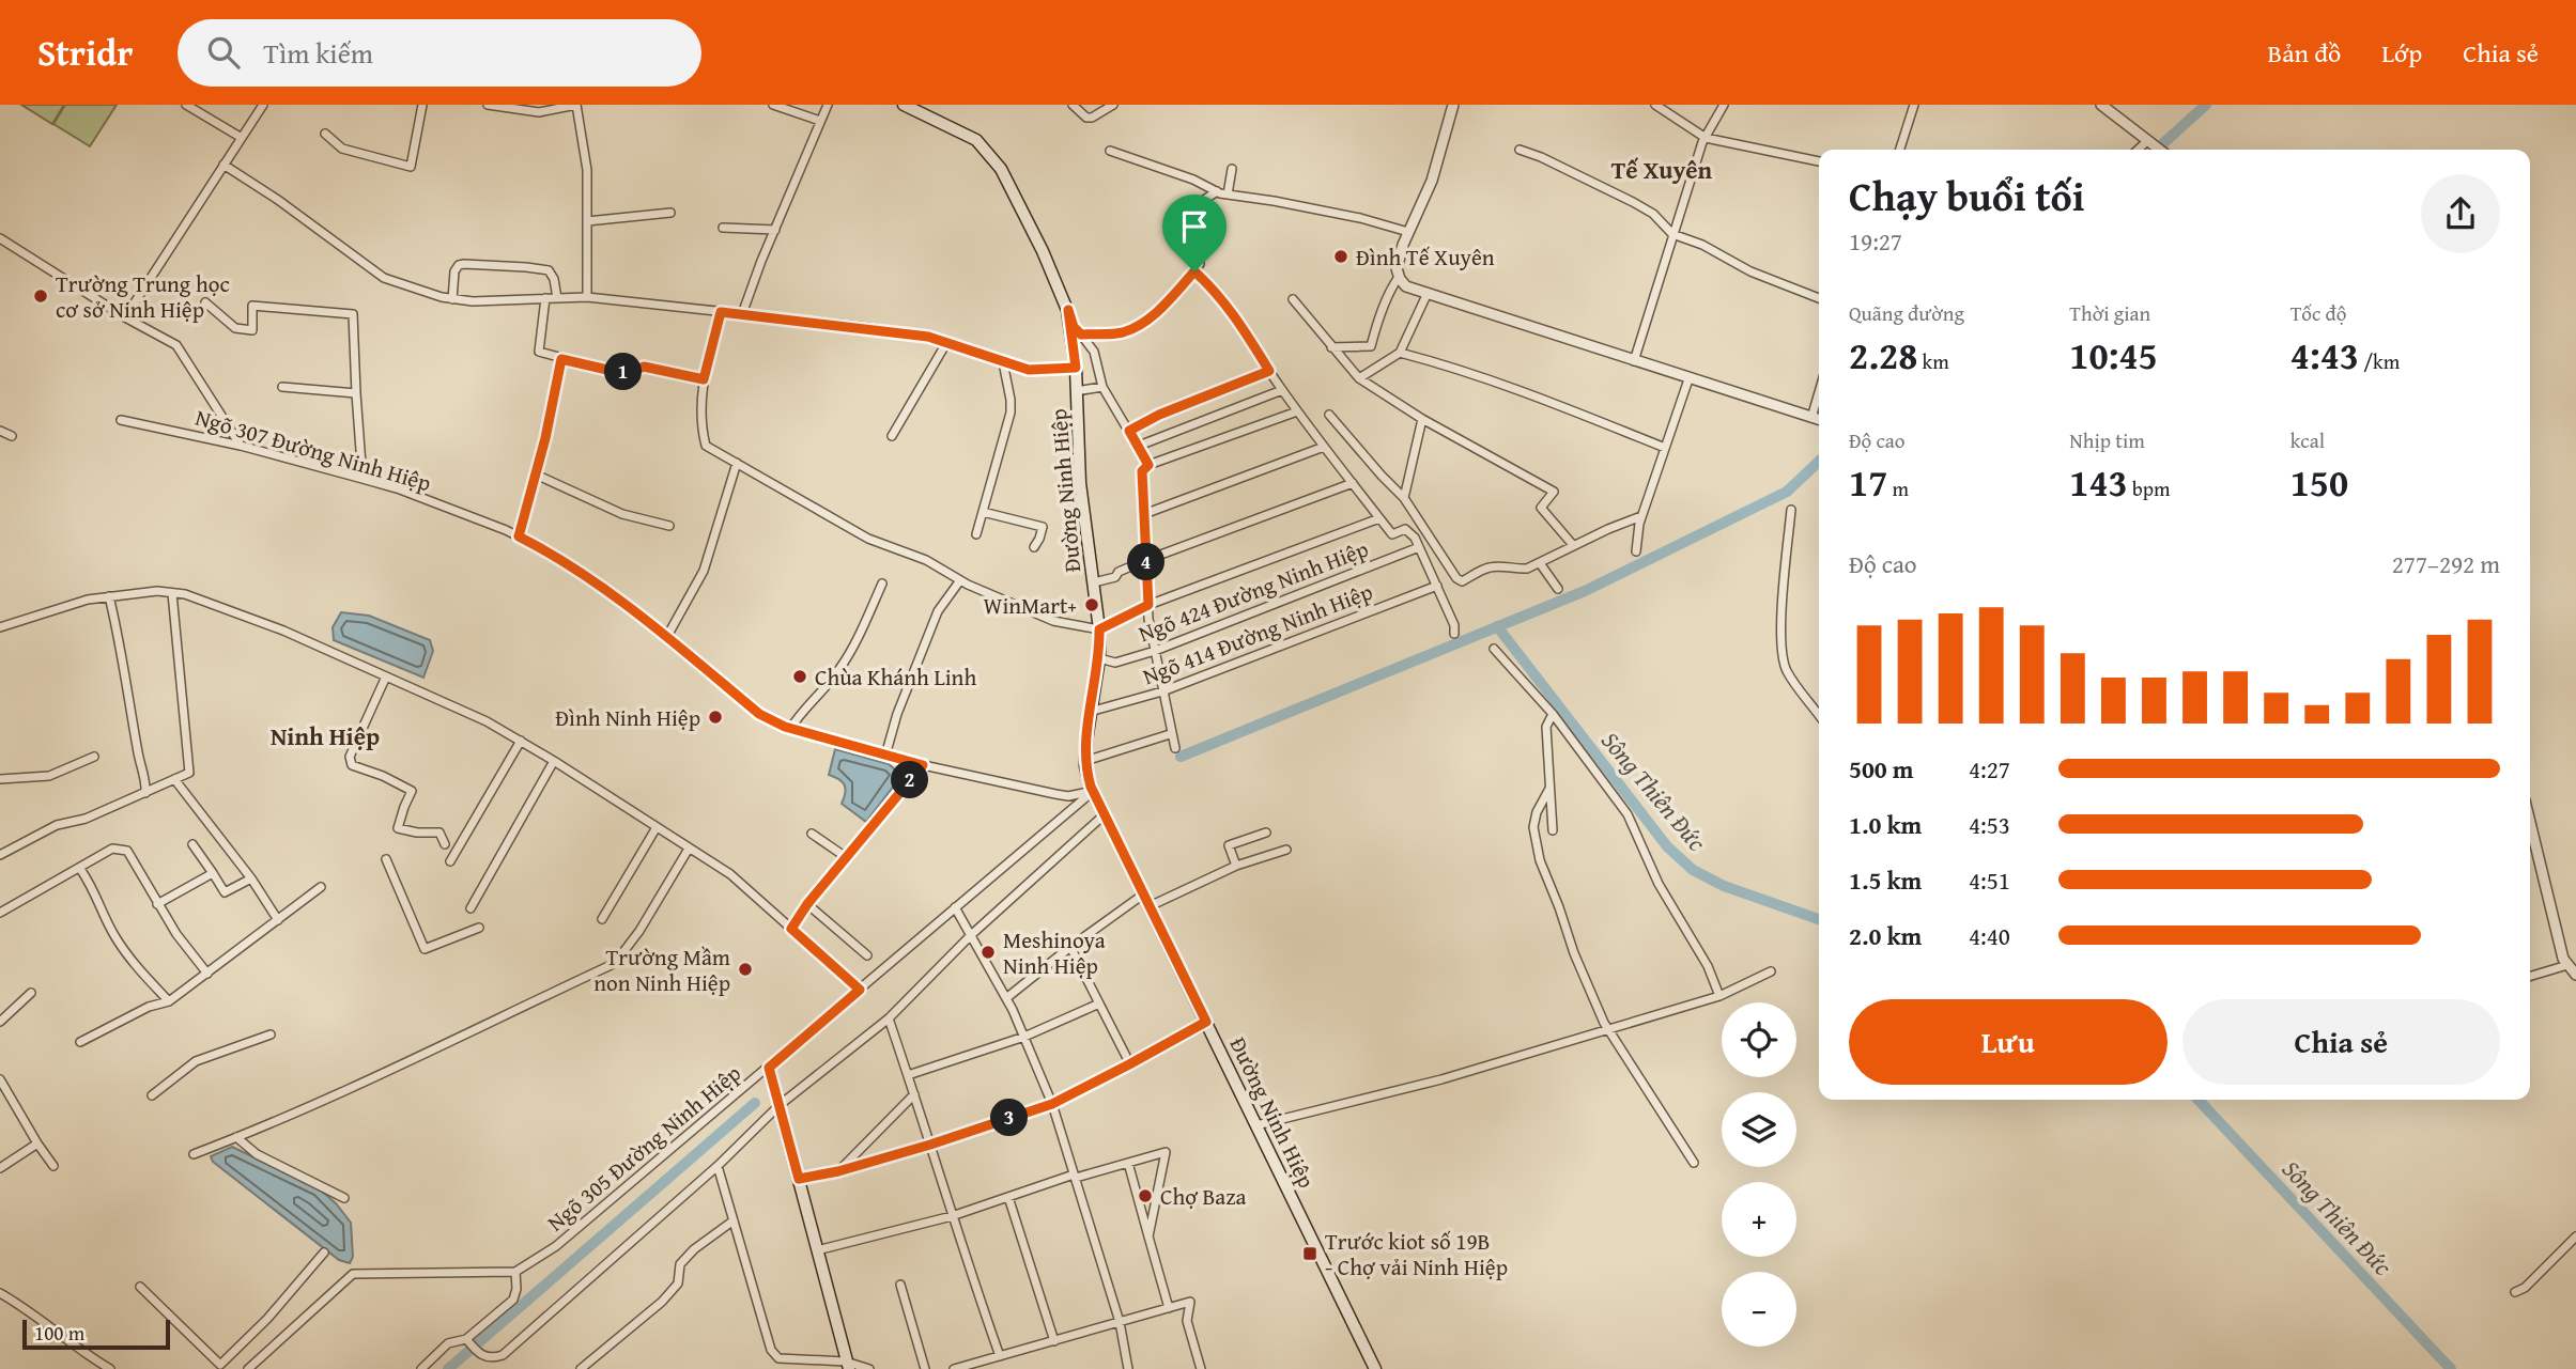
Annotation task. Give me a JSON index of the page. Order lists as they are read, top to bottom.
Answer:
{
  "streets": {
    "main road": ["Đường Ninh Hiệp"],
    "street": [
      "Ngõ 307 Đường Ninh Hiệp",
      "Ngõ 424 Đường Ninh Hiệp",
      "Ngõ 414 Đường Ninh Hiệp",
      "Ngõ 305 Đường Ninh Hiệp"
    ]
  },
  "crossings": [
    ["Ngõ 307 Đường Ninh Hiệp", "Đường Ninh Hiệp"],
    ["Ngõ 307 Đường Ninh Hiệp", "Ngõ 305 Đường Ninh Hiệp"],
    ["Đường Ninh Hiệp", "Ngõ 424 Đường Ninh Hiệp"],
    ["Đường Ninh Hiệp", "Ngõ 414 Đường Ninh Hiệp"],
    ["Đường Ninh Hiệp", "Ngõ 305 Đường Ninh Hiệp"]
  ],
  "districts": ["Tế Xuyên", "Ninh Hiệp"],
  "water": ["Sông Thiên Đức"],
  "places": {
    "other": [
      "Đình Tế Xuyên",
      "Trường Trung học cơ sở Ninh Hiệp",
      "WinMart+",
      "Chùa Khánh Linh",
      "Đình Ninh Hiệp",
      "Meshinoya Ninh Hiệp",
      "Trường Mầm non Ninh Hiệp",
      "Chợ Baza"
    ],
    "transit": ["Trước kiot số 19B - Chợ vải Ninh Hiệp"]
  },
  "scale_bar": "100 m",
  "page": {
    "header": "Stridr",
    "search": "Tìm kiếm",
    "nav": ["Bản đồ", "Lớp", "Chia sẻ"],
    "heading": ["Chạy buổi tối", "19:27"],
    "stats": [
      ["Quãng đường", "2.28 km"],
      ["Thời gian", "10:45"],
      ["Tốc độ", "4:43 /km"],
      ["Độ cao", "17 m"],
      ["Nhịp tim", "143 bpm"],
      ["kcal", "150"]
    ],
    "pins": [
      "1",
      "4",
      "2",
      "3"
    ],
    "chart": ["Độ cao", "277–292 m"],
    "list": [
      {
        "name": "500 m",
        "note": "4:27"
      },
      {
        "name": "1.0 km",
        "note": "4:53"
      },
      {
        "name": "1.5 km",
        "note": "4:51"
      },
      {
        "name": "2.0 km",
        "note": "4:40"
      }
    ],
    "buttons": ["Lưu", "Chia sẻ"],
    "map_buttons": ["+", "−"],
    "scale": "100 m"
  }
}
